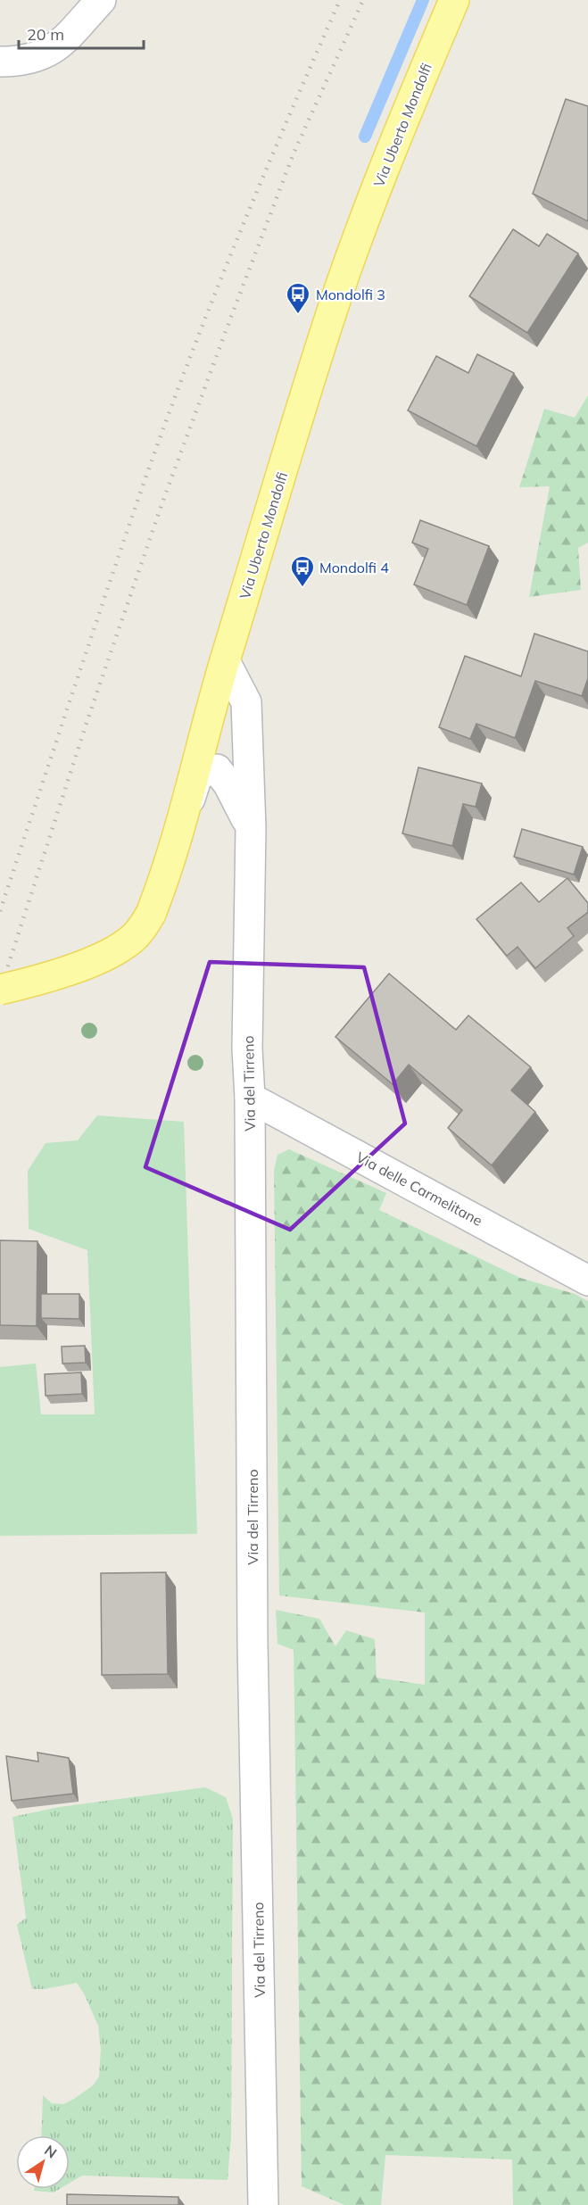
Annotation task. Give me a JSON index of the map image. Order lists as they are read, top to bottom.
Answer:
{
  "streets": {
    "main road": ["Via Uberto Mondolfi"],
    "street": ["Via del Tirreno", "Via delle Carmelitane"]
  },
  "crossings": [
    ["Via Uberto Mondolfi", "Via del Tirreno"],
    ["Via del Tirreno", "Via delle Carmelitane"]
  ],
  "places": {
    "bus stop": ["Mondolfi 3", "Mondolfi 4"]
  },
  "scale_bar": "20 m",
  "north": "top right"
}
